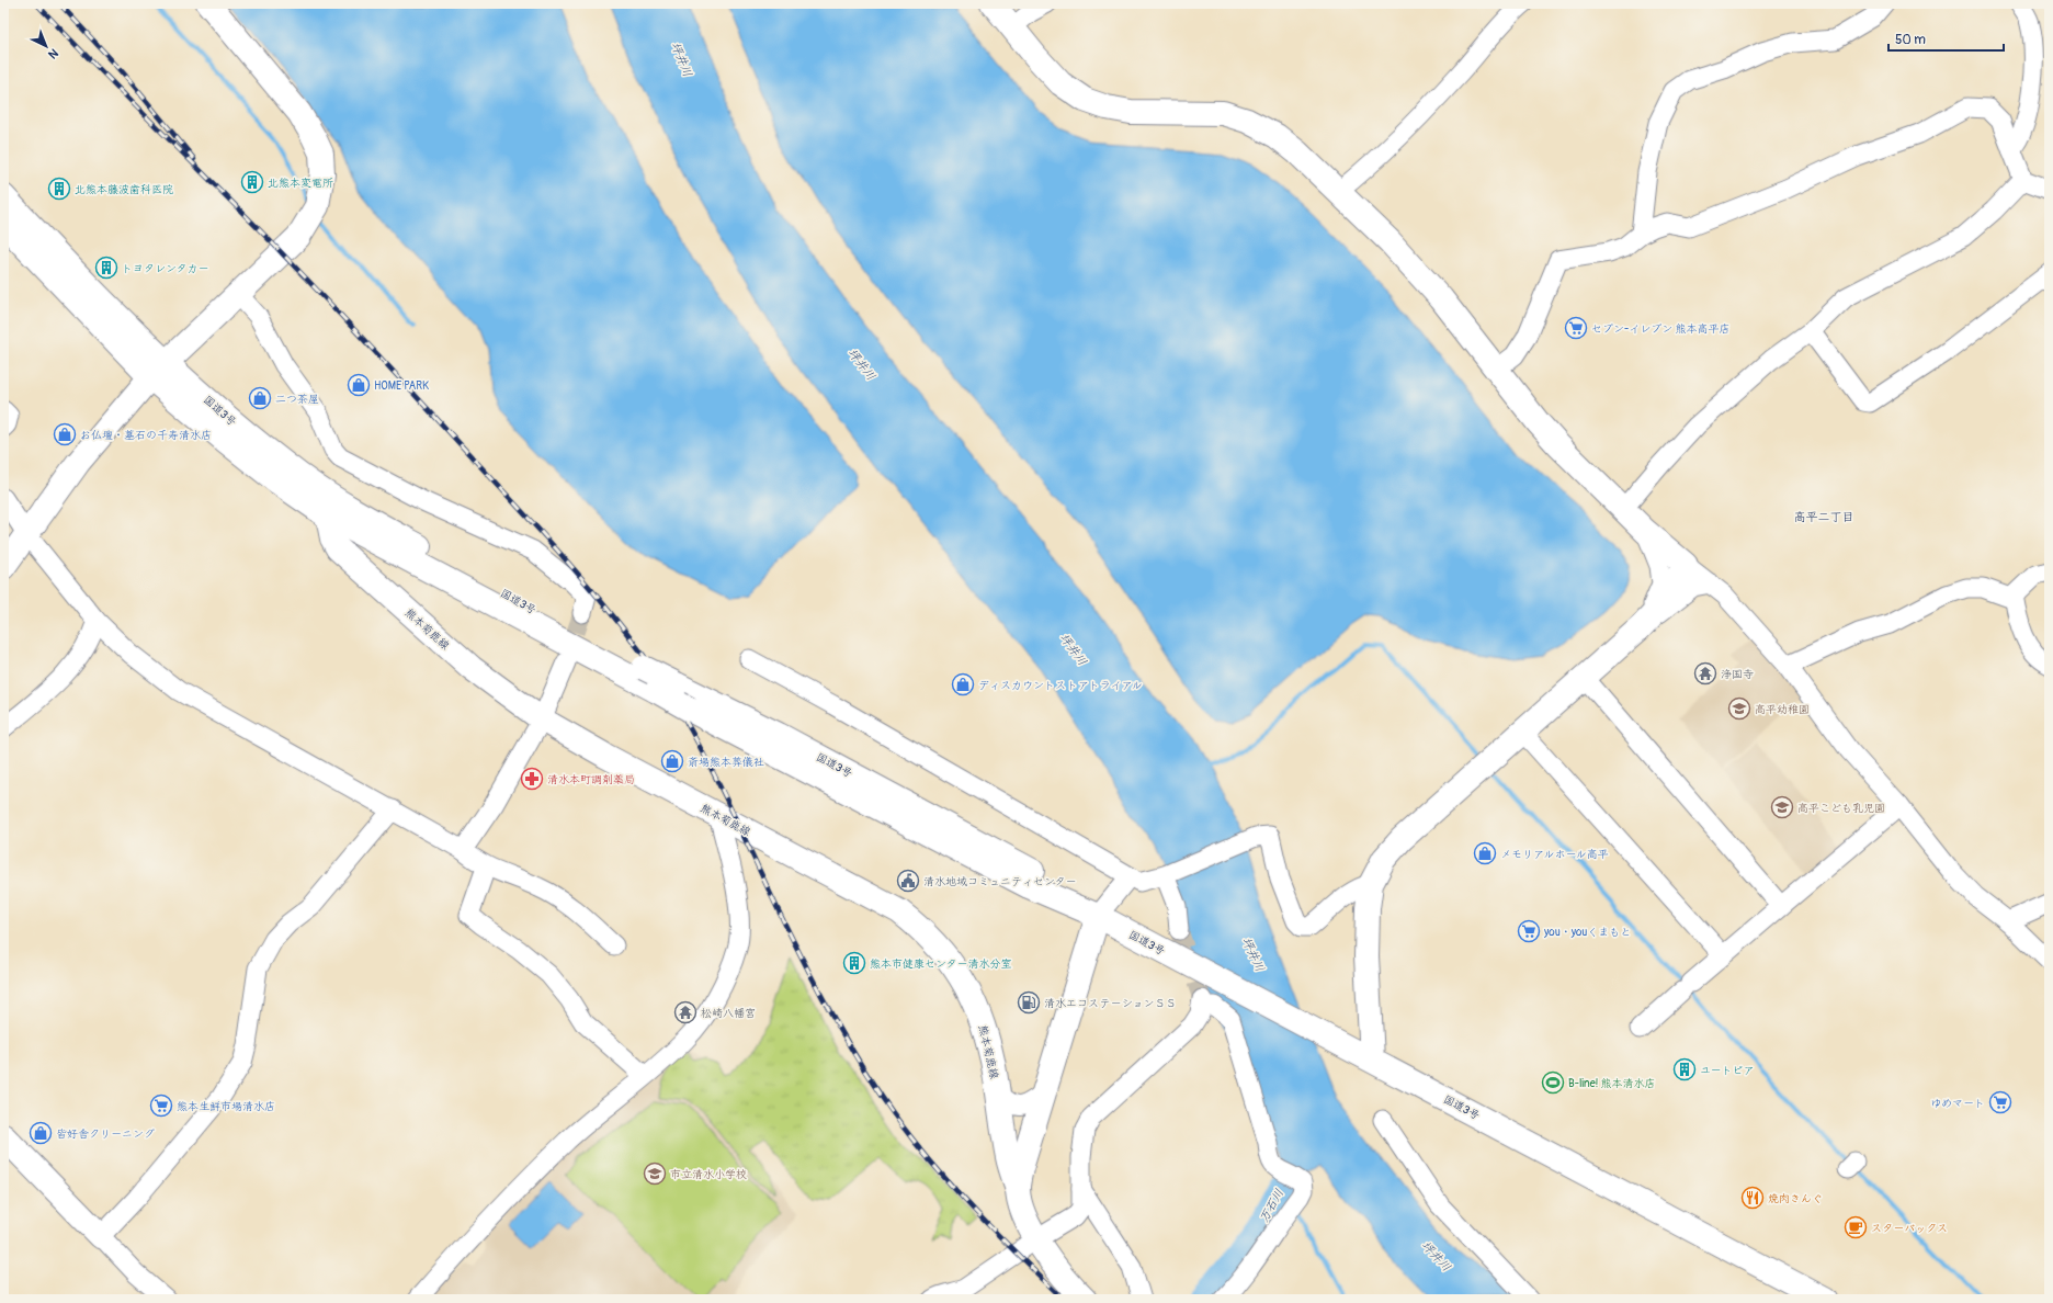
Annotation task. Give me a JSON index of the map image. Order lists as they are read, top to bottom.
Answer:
{
  "streets": {
    "main road": ["国道3号", "熊本菊鹿線"]
  },
  "crossings": [
    ["国道3号", "熊本菊鹿線"]
  ],
  "districts": ["高平二丁目"],
  "water": ["坪井川", "万石川"],
  "places": {
    "building": [
      "北熊本変電所",
      "北熊本藤波歯科医院",
      "トヨタレンタカー",
      "熊本市健康センター清水分室",
      "ユートピア"
    ],
    "supermarket": [
      "セブン-イレブン 熊本高平店",
      "you・youくまもと",
      "ゆめマート",
      "熊本生鮮市場清水店"
    ],
    "shop": [
      "HOME PARK",
      "二つ茶屋",
      "お仏壇・墓石の千寿清水店",
      "ディスカウントストアトライアル",
      "斎場熊本葬儀社",
      "メモリアルホール高平",
      "皆好舎クリーニング"
    ],
    "temple": ["浄国寺", "松崎八幡宮"],
    "school or university": ["高平幼稚園", "高平こども乳児園", "市立清水小学校"],
    "pharmacy": ["清水本町調剤薬局"],
    "public building": ["清水地域コミュニティセンター"],
    "fuel station": ["清水エコステーションＳＳ"],
    "sports": ["B-line! 熊本清水店"],
    "restaurant": ["焼肉きんぐ"],
    "cafe": ["スターバックス"]
  },
  "scale_bar": "50 m",
  "north": "bottom right"
}
